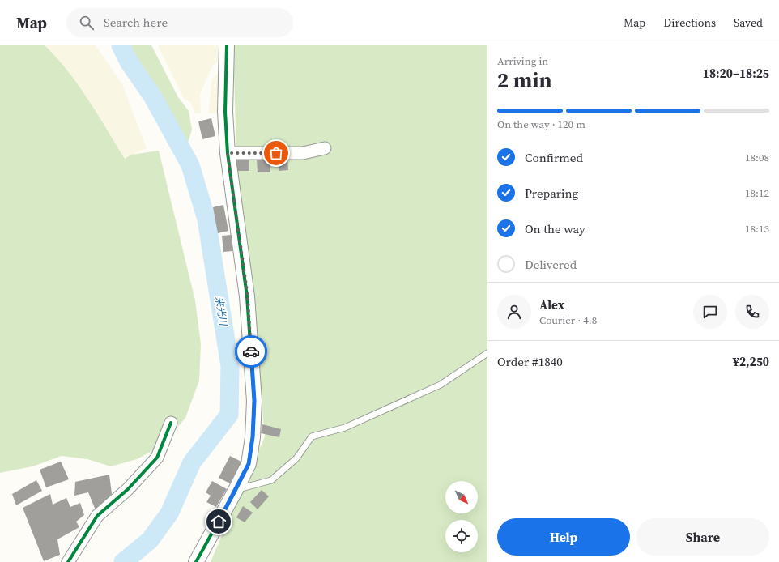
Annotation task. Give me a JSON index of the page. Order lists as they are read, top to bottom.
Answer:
{
  "water": ["来光川"],
  "north": "bottom right",
  "page": {
    "header": "Map",
    "search": "Search here",
    "nav": ["Map", "Directions", "Saved"],
    "heading": ["2 min", "Arriving in", "18:20–18:25"],
    "panel": [
      "Alex",
      "Courier · 4.8",
      "Order #1840",
      "¥2,250"
    ],
    "bar": "On the way · 120 m",
    "list": [
      ["Confirmed", "18:08"],
      ["Preparing", "18:12"],
      ["On the way", "18:13"],
      "Delivered"
    ],
    "buttons": ["Help", "Share"]
  }
}
